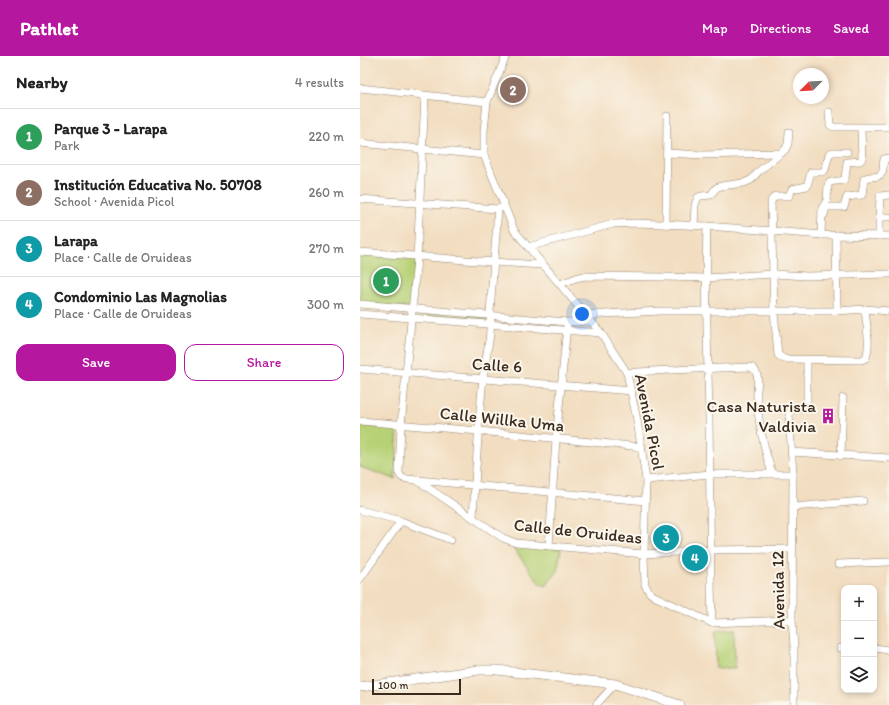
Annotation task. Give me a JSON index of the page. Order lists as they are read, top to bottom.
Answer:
{
  "streets": {
    "street": [
      "Calle 6",
      "Calle Willka Uma",
      "Avenida Picol",
      "Calle de Oruideas",
      "Avenida 12"
    ]
  },
  "crossings": [
    ["Calle 6", "Avenida Picol"],
    ["Calle Willka Uma", "Avenida Picol"],
    ["Avenida Picol", "Calle de Oruideas"],
    ["Calle de Oruideas", "Avenida 12"]
  ],
  "places": {
    "building": ["Casa Naturista Valdivia"]
  },
  "scale_bar": "100 m",
  "north": "bottom left",
  "page": {
    "header": "Pathlet",
    "nav": ["Map", "Directions", "Saved"],
    "heading": ["Nearby", "4 results"],
    "pins": [
      "2",
      "1",
      "3",
      "4"
    ],
    "list": [
      {
        "mark": "1",
        "name": "Parque 3 - Larapa",
        "note": "Park",
        "value": "220 m"
      },
      {
        "mark": "2",
        "name": "Institución Educativa No. 50708",
        "note": "School · Avenida Picol",
        "value": "260 m"
      },
      {
        "mark": "3",
        "name": "Larapa",
        "note": "Place · Calle de Oruideas",
        "value": "270 m"
      },
      {
        "mark": "4",
        "name": "Condominio Las Magnolias",
        "note": "Place · Calle de Oruideas",
        "value": "300 m"
      }
    ],
    "buttons": ["Save", "Share"],
    "map_buttons": ["+", "−"],
    "scale": "100 m"
  }
}
